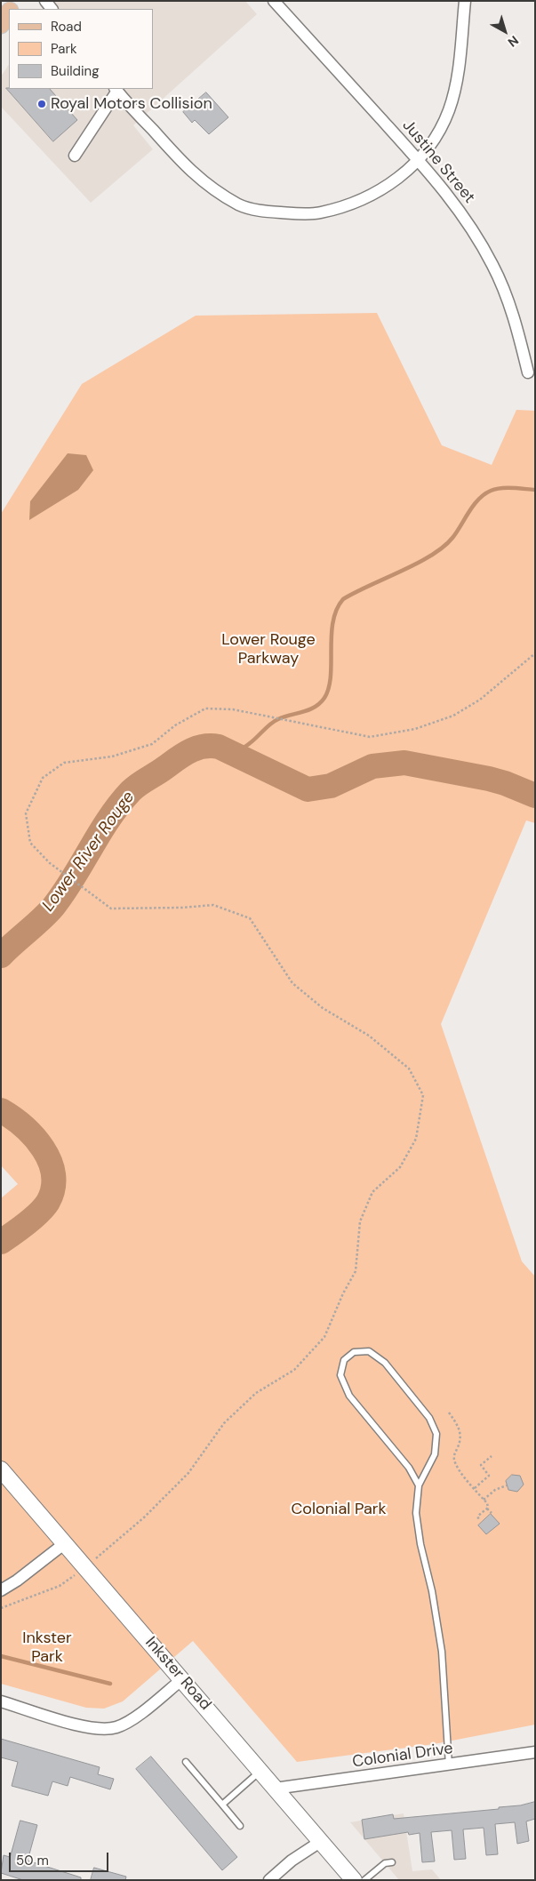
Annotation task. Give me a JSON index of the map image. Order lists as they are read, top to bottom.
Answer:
{
  "streets": {
    "main road": ["Inkster Road"],
    "street": ["Justine Street", "Colonial Drive"]
  },
  "crossings": [
    ["Inkster Road", "Colonial Drive"]
  ],
  "water": ["Lower River Rouge"],
  "parks": ["Lower Rouge Parkway", "Colonial Park", "Inkster Park"],
  "places": ["Royal Motors Collision"],
  "legend": ["Road", "Park", "Building"],
  "scale_bar": "50 m",
  "north": "bottom right"
}
